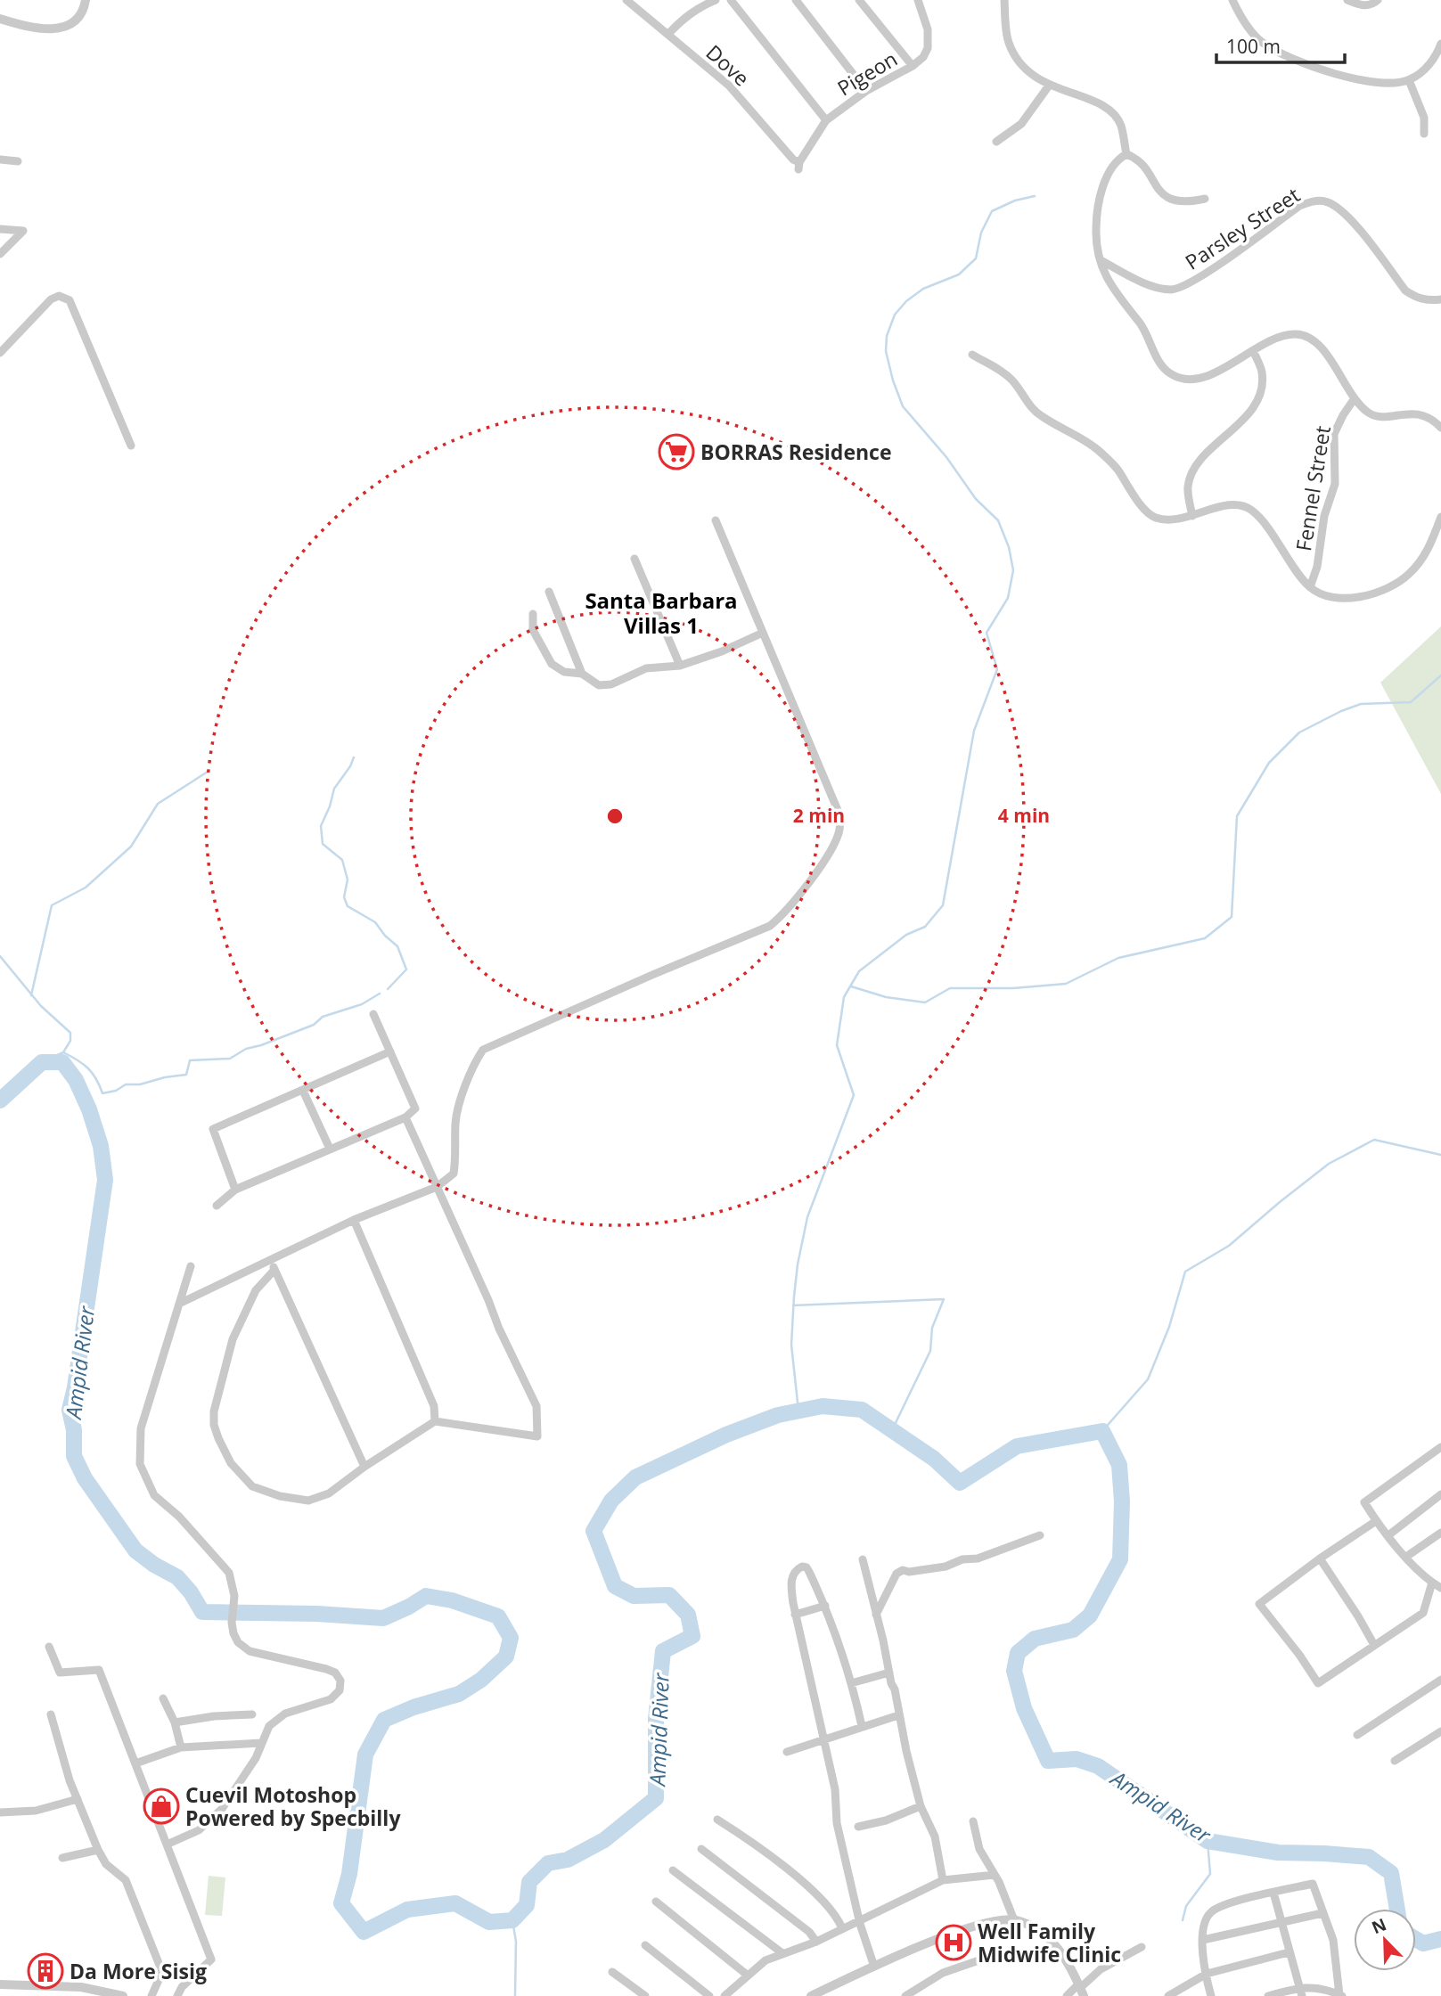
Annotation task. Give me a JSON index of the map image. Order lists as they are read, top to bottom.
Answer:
{
  "streets": {
    "street": [
      "Dove",
      "Pigeon",
      "Parsley Street",
      "Fennel Street"
    ]
  },
  "crossings": [
    ["Dove", "Pigeon"]
  ],
  "districts": ["Santa Barbara Villas 1"],
  "water": ["Ampid River"],
  "places": {
    "supermarket": ["BORRAS Residence"],
    "shop": ["Cuevil Motoshop Powered by Specbilly"],
    "hospital": ["Well Family Midwife Clinic"],
    "building": ["Da More Sisig"]
  },
  "scale_bar": "100 m",
  "north": "top left",
  "rings": ["2 min", "4 min"]
}
